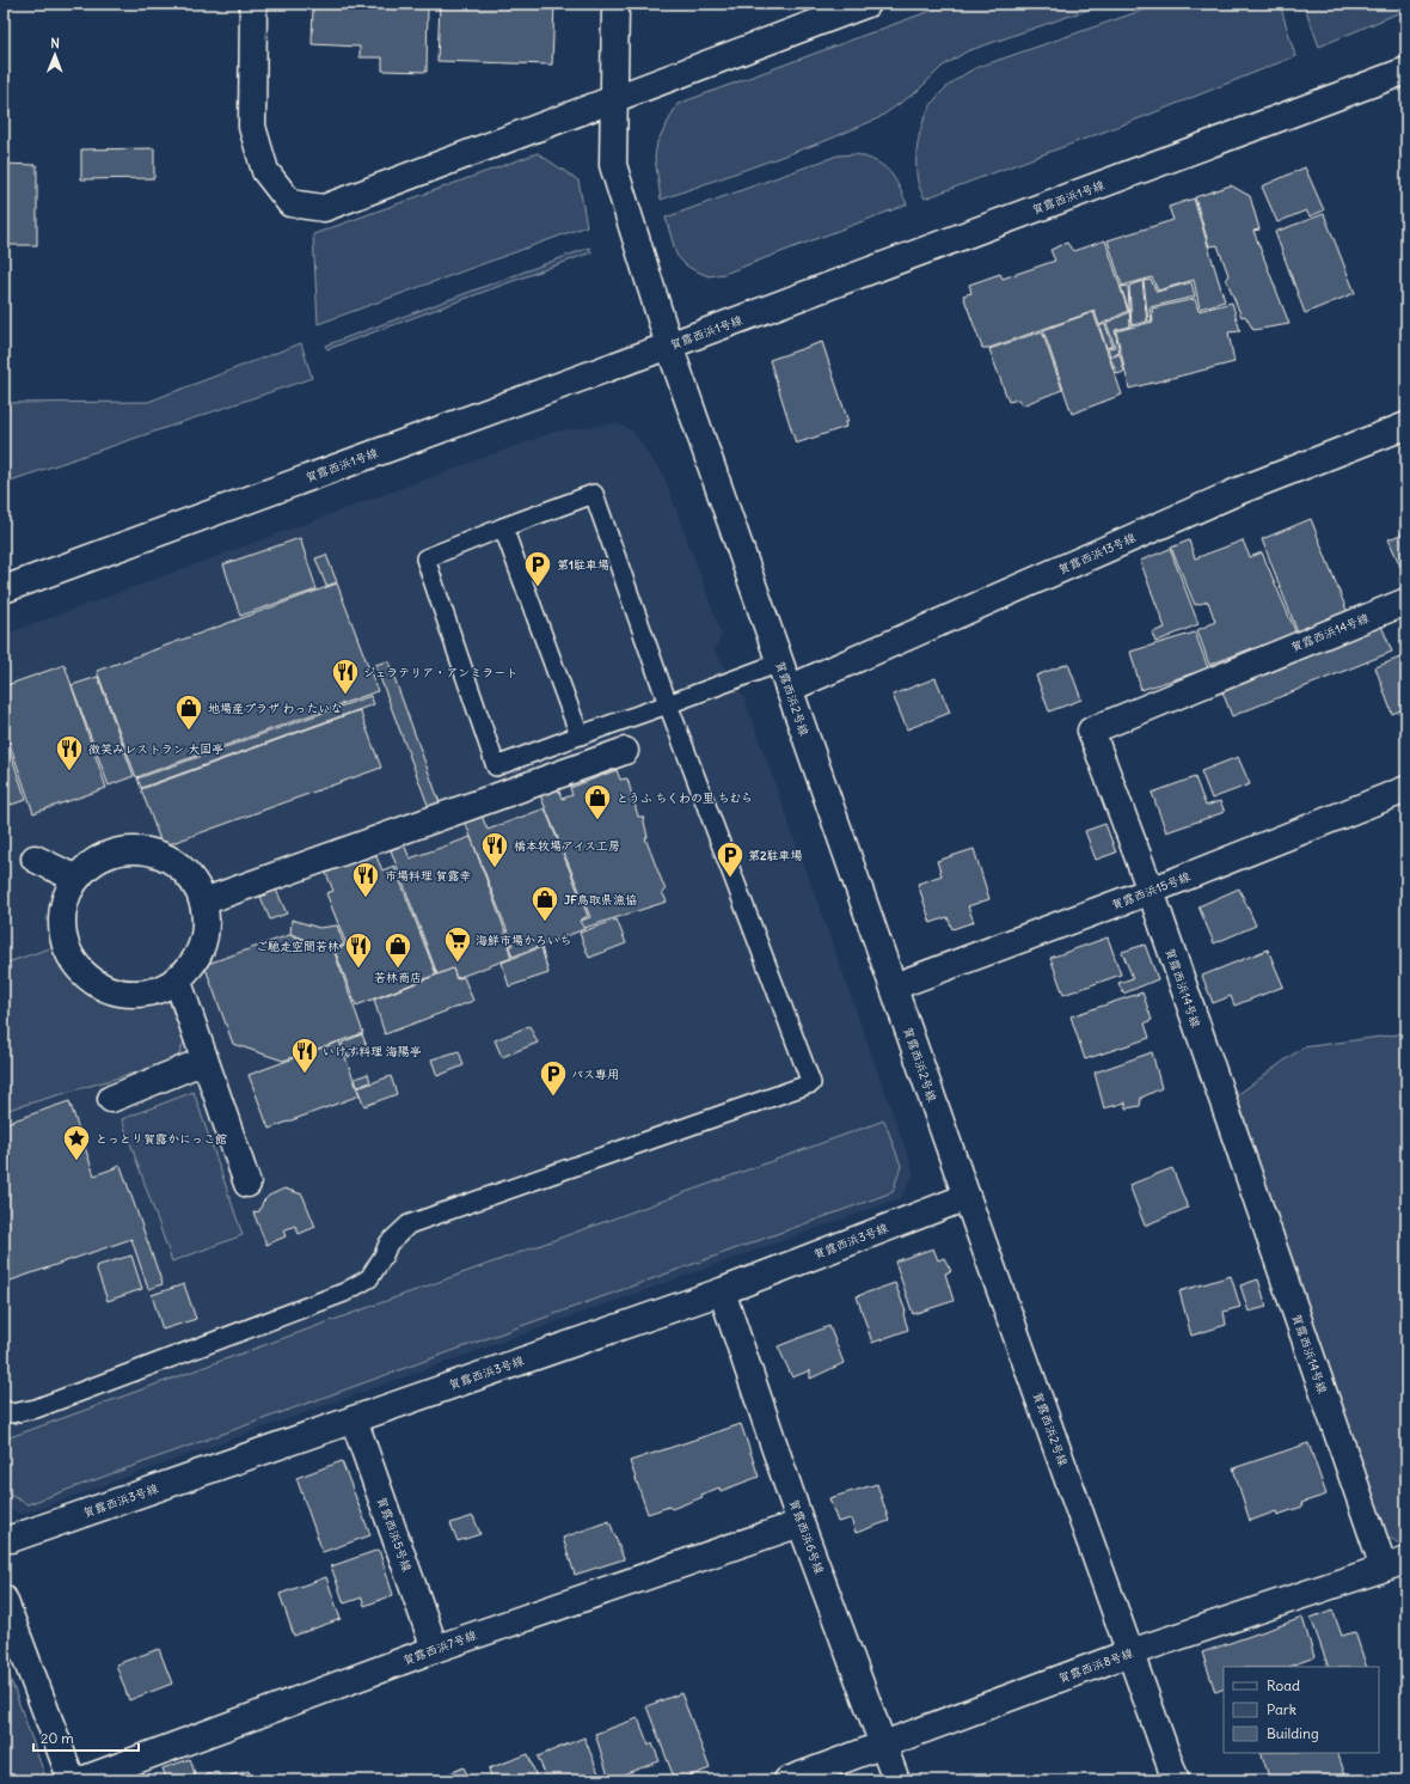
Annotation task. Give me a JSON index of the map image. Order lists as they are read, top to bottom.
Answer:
{
  "streets": {
    "street": [
      "賀露西浜1号線",
      "賀露西浜13号線",
      "賀露西浜14号線",
      "賀露西浜2号線",
      "賀露西浜15号線",
      "賀露西浜3号線",
      "賀露西浜5号線",
      "賀露西浜6号線",
      "賀露西浜7号線",
      "賀露西浜8号線"
    ]
  },
  "crossings": [
    ["賀露西浜1号線", "賀露西浜2号線"],
    ["賀露西浜13号線", "賀露西浜2号線"],
    ["賀露西浜14号線", "賀露西浜15号線"],
    ["賀露西浜14号線", "賀露西浜8号線"],
    ["賀露西浜2号線", "賀露西浜15号線"],
    ["賀露西浜2号線", "賀露西浜3号線"],
    ["賀露西浜2号線", "賀露西浜8号線"],
    ["賀露西浜3号線", "賀露西浜5号線"],
    ["賀露西浜3号線", "賀露西浜6号線"],
    ["賀露西浜5号線", "賀露西浜7号線"],
    ["賀露西浜6号線", "賀露西浜7号線"],
    ["賀露西浜6号線", "賀露西浜8号線"]
  ],
  "places": {
    "parking": ["第1駐車場", "第2駐車場", "バス専用"],
    "restaurant": [
      "ジェラテリア・アンミラート",
      "微笑みレストラン 大国亭",
      "橋本牧場アイス工房",
      "市場料理 賀露幸",
      "ご馳走空間若林",
      "いけす料理 海陽亭"
    ],
    "shop": [
      "地場産プラザ わったいな",
      "とうふ ちくわの里 ちむら",
      "JF鳥取県漁協",
      "若林商店"
    ],
    "supermarket": ["海鮮市場かろいち"],
    "place": ["とっとり賀露かにっこ館"]
  },
  "legend": ["Road", "Park", "Building"],
  "scale_bar": "20 m",
  "north": "top"
}
